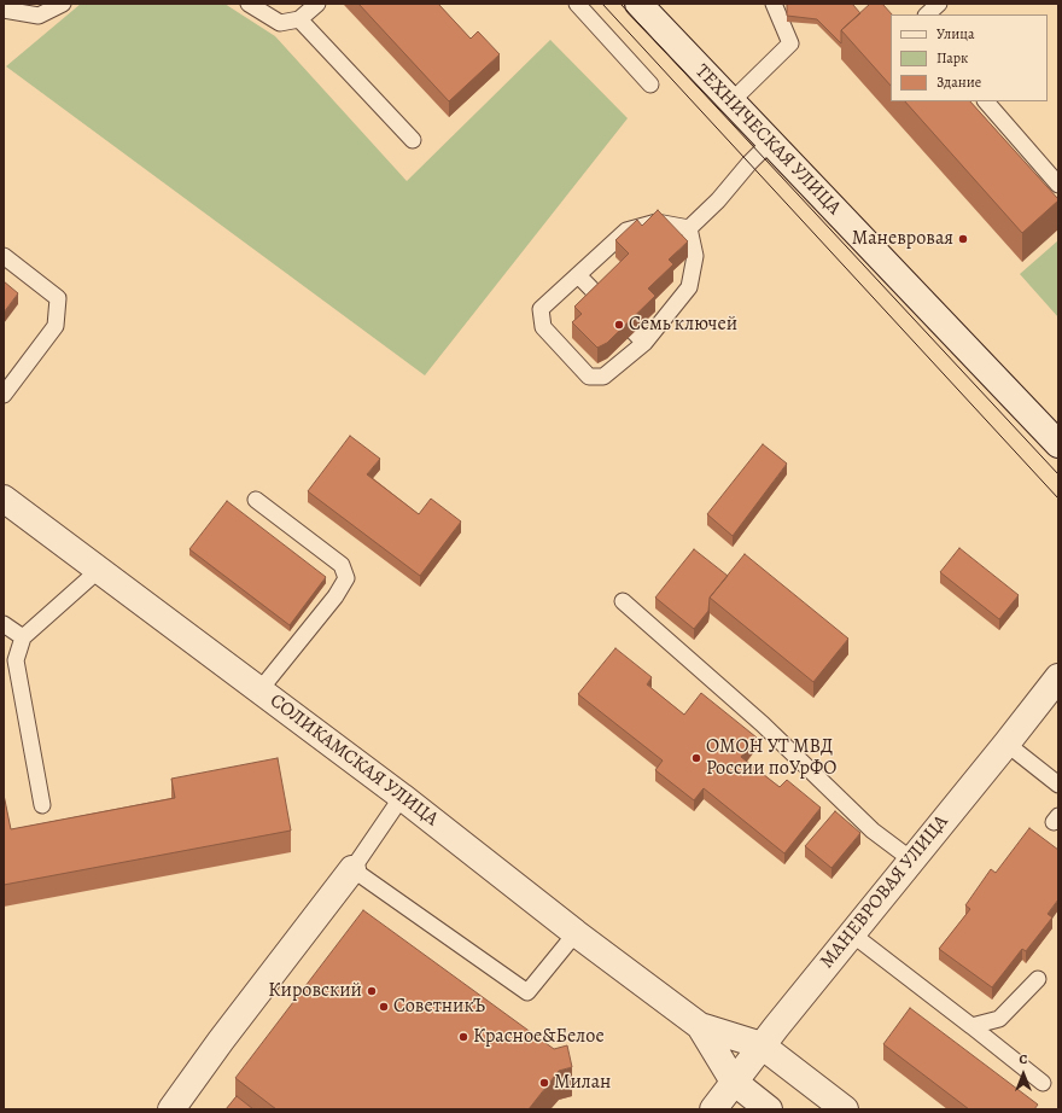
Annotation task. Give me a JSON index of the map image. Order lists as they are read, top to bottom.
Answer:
{
  "streets": {
    "street": ["ТЕХНИЧЕСКАЯ УЛИЦА", "СОЛИКАМСКАЯ УЛИЦА", "МАНЕВРОВАЯ УЛИЦА"]
  },
  "crossings": [
    ["СОЛИКАМСКАЯ УЛИЦА", "МАНЕВРОВАЯ УЛИЦА"]
  ],
  "places": [
    "Маневровая",
    "Семь ключей",
    "ОМОН УТ МВД России поУрФО",
    "Кировский",
    "СоветникЪ",
    "Красное&Белое",
    "Милан"
  ],
  "legend": ["Улица", "Парк", "Здание"],
  "north": "top"
}
